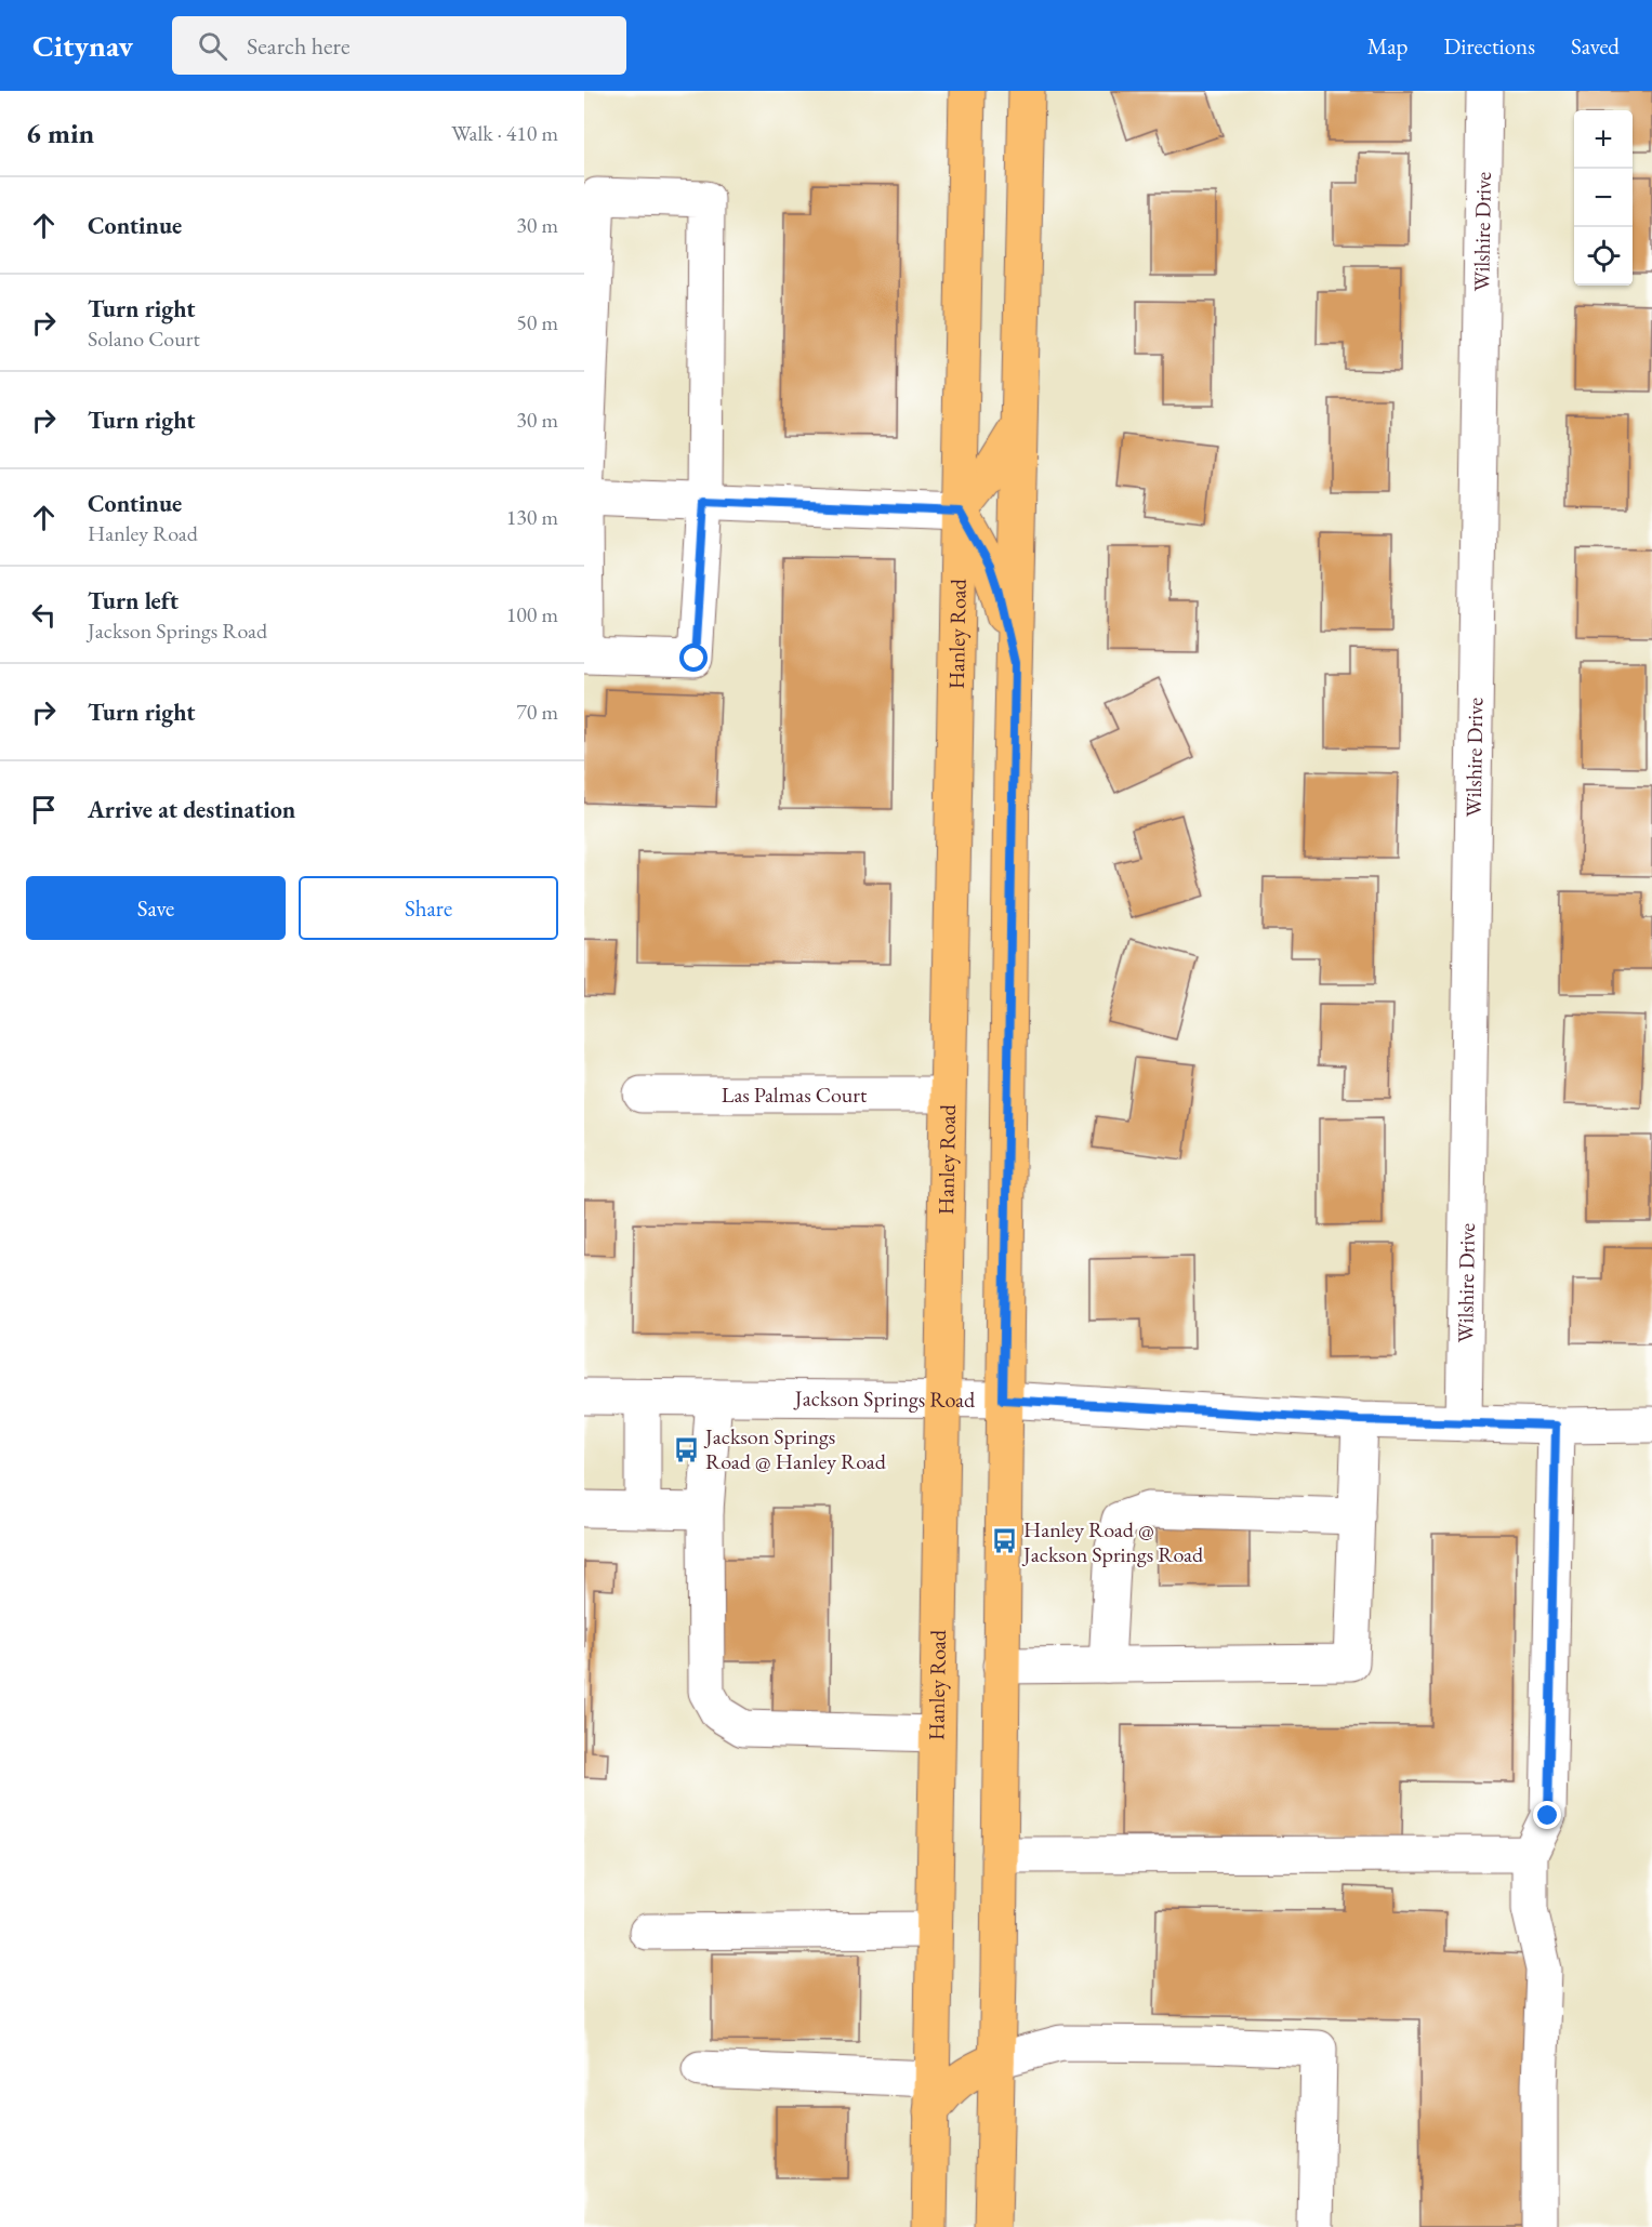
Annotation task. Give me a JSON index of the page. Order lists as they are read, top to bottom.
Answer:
{
  "streets": {
    "main road": ["Hanley Road"],
    "street": ["Wilshire Drive", "Las Palmas Court", "Jackson Springs Road"]
  },
  "crossings": [
    ["Wilshire Drive", "Jackson Springs Road"],
    ["Hanley Road", "Las Palmas Court"],
    ["Hanley Road", "Jackson Springs Road"]
  ],
  "places": {
    "bus stop": ["Jackson Springs Road @ Hanley Road", "Hanley Road @ Jackson Springs Road"]
  },
  "page": {
    "header": "Citynav",
    "search": "Search here",
    "nav": ["Map", "Directions", "Saved"],
    "heading": ["6 min", "Walk · 410 m"],
    "map_buttons": ["+", "−"],
    "list": [
      ["Continue", "30 m"],
      ["Turn right", "Solano Court", "50 m"],
      ["Turn right", "30 m"],
      ["Continue", "Hanley Road", "130 m"],
      ["Turn left", "Jackson Springs Road", "100 m"],
      ["Turn right", "70 m"],
      "Arrive at destination"
    ],
    "buttons": ["Save", "Share"]
  }
}
